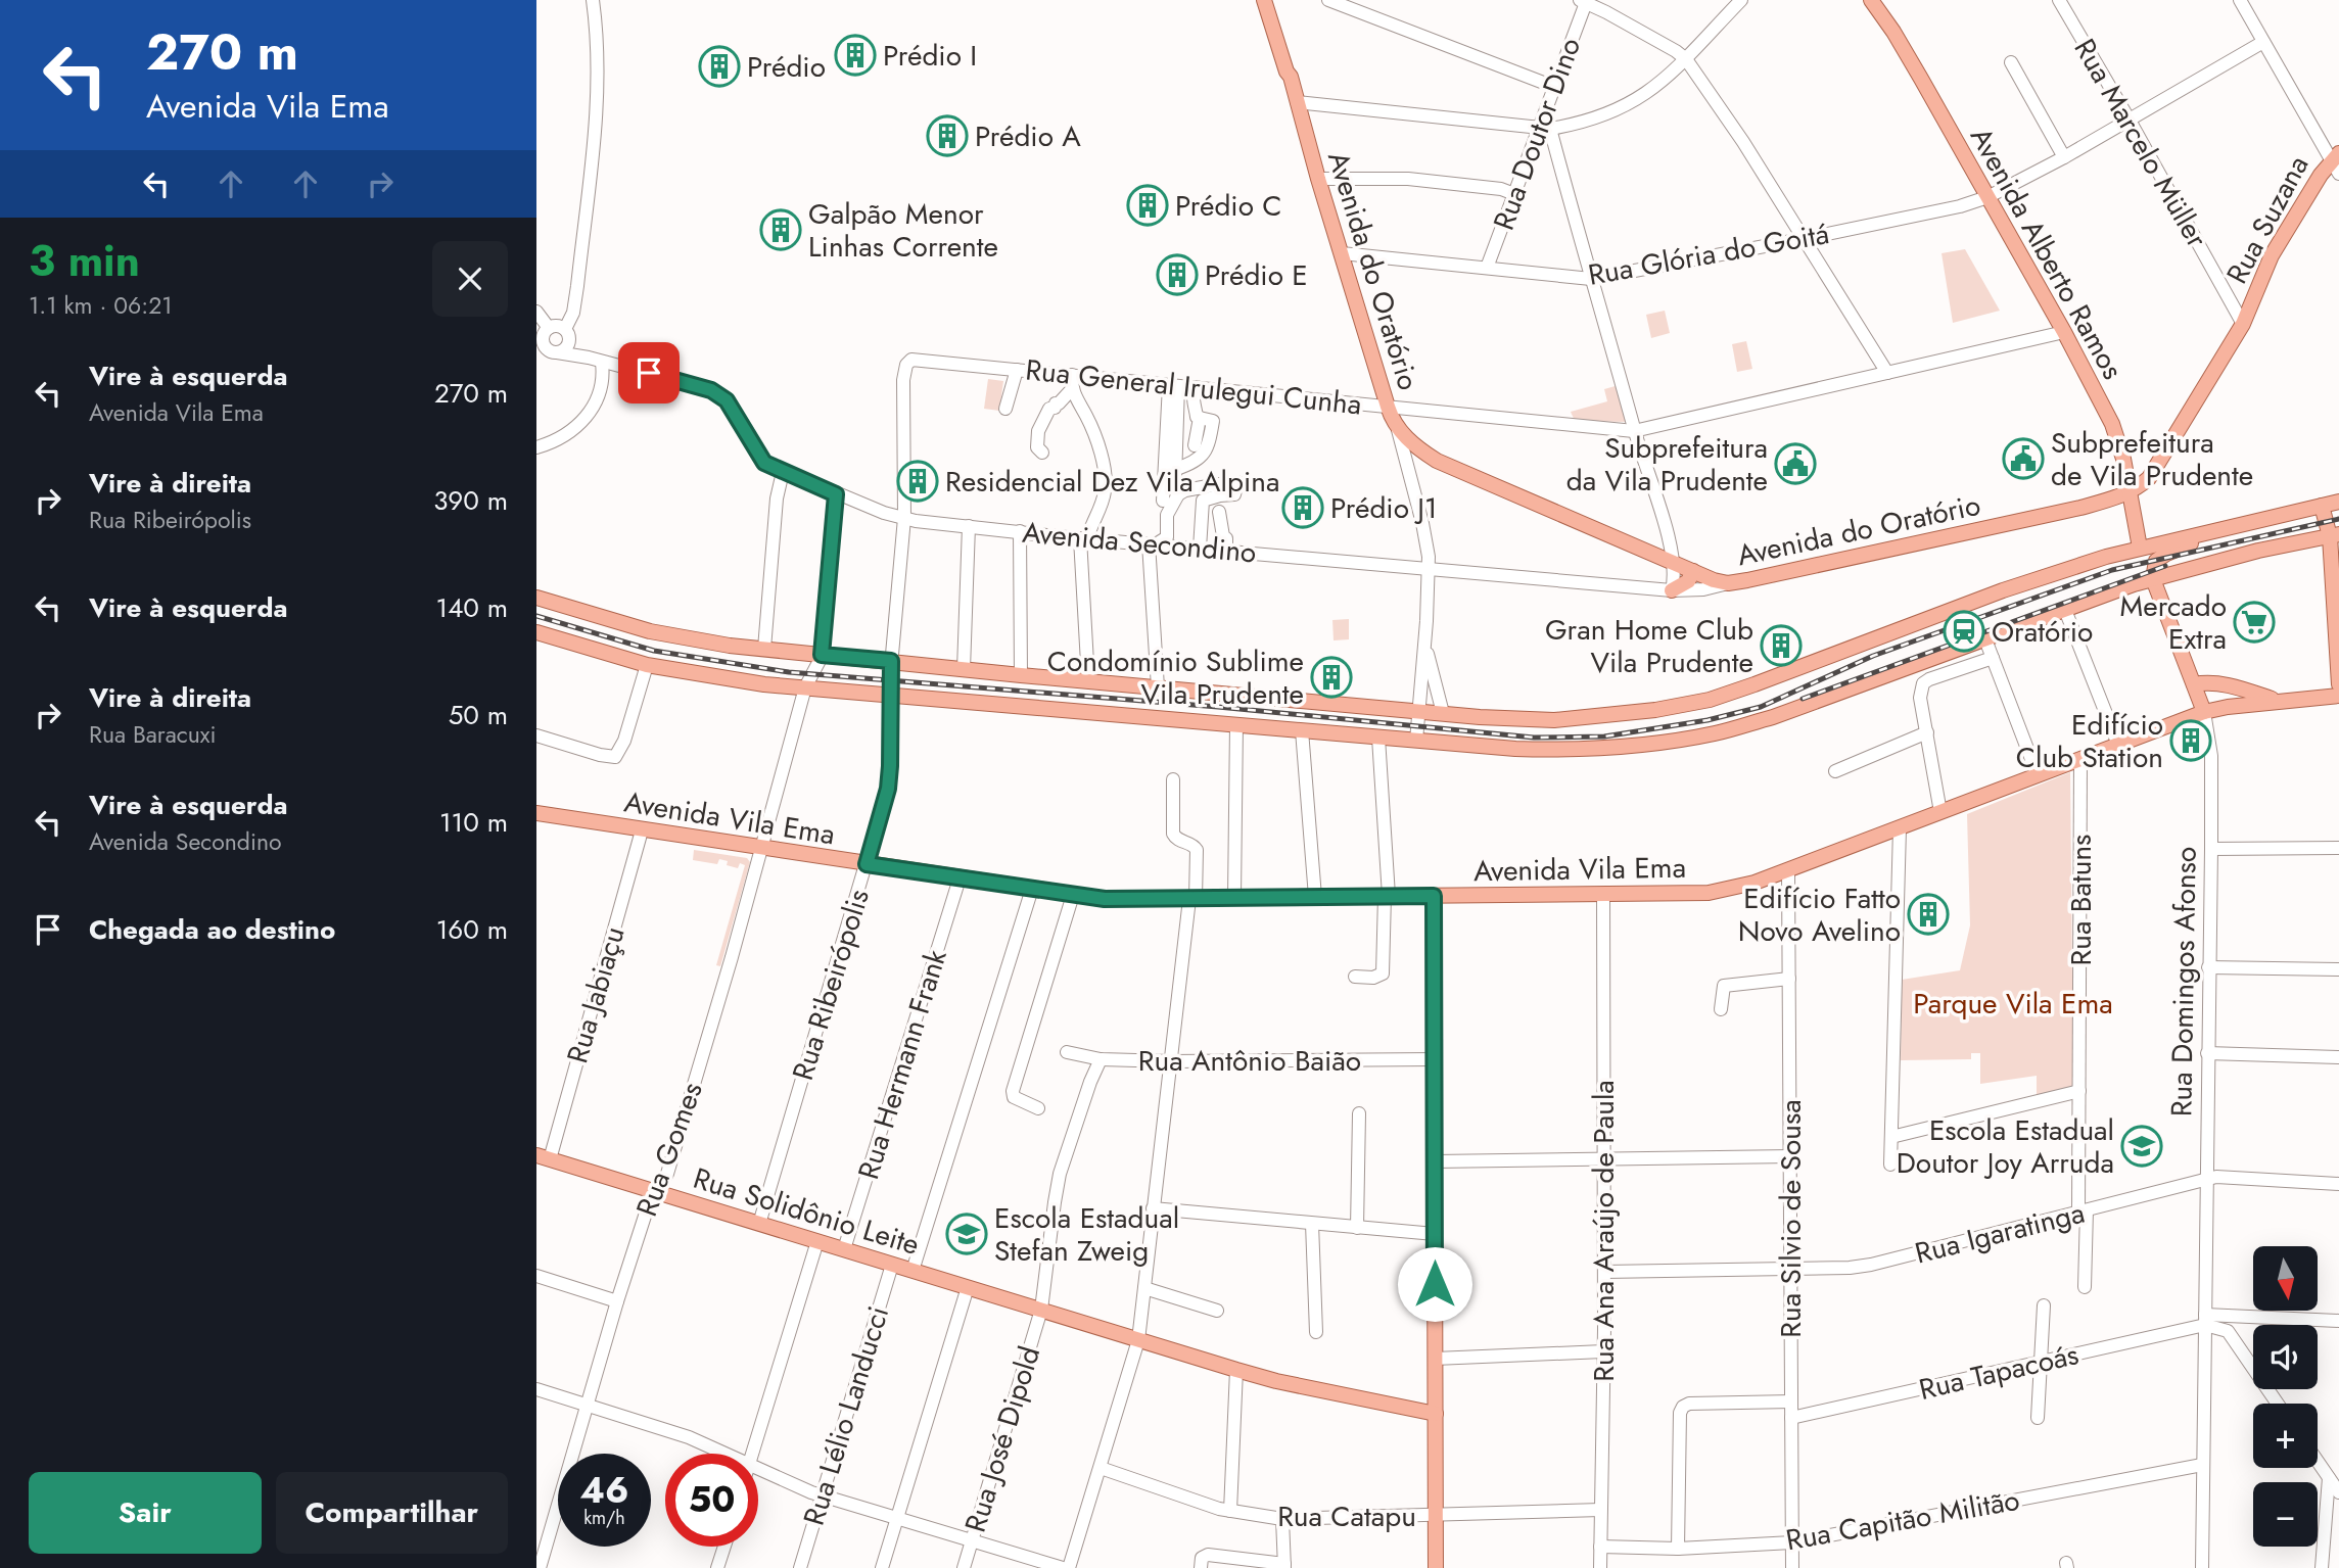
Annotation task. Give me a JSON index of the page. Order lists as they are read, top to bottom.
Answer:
{
  "streets": {
    "main road": [
      "Rua Suzana",
      "Avenida Alberto Ramos",
      "Avenida do Oratório",
      "Avenida Vila Ema",
      "Rua Domingos Afonso",
      "Rua Solidônio Leite"
    ],
    "street": [
      "Rua Doutor Dino",
      "Rua Marcelo Müller",
      "Rua Glória do Goitá",
      "Rua General Irulegui Cunha",
      "Avenida Secondino",
      "Rua Batuns",
      "Rua Ribeirópolis",
      "Rua Jabiaçu",
      "Rua Antônio Baião",
      "Rua Hermann Frank",
      "Rua Gomes",
      "Rua Silvio de Sousa",
      "Rua Ana Araújo de Paula",
      "Rua Igaratinga",
      "Rua Tapacoás",
      "Rua Lélio Landucci",
      "Rua José Dipold",
      "Rua Catapu",
      "Rua Capitão Militão"
    ]
  },
  "crossings": [
    ["Rua Doutor Dino", "Rua Glória do Goitá"],
    ["Rua Marcelo Müller", "Rua Suzana"],
    ["Rua Marcelo Müller", "Rua Glória do Goitá"],
    ["Rua Suzana", "Avenida Alberto Ramos"],
    ["Rua Suzana", "Rua Glória do Goitá"],
    ["Rua Suzana", "Avenida do Oratório"],
    ["Avenida Alberto Ramos", "Rua Glória do Goitá"],
    ["Avenida Alberto Ramos", "Avenida do Oratório"],
    ["Avenida Alberto Ramos", "Rua General Irulegui Cunha"],
    ["Rua Glória do Goitá", "Avenida do Oratório"],
    ["Avenida do Oratório", "Rua General Irulegui Cunha"],
    ["Avenida do Oratório", "Avenida Secondino"],
    ["Rua General Irulegui Cunha", "Rua Ribeirópolis"],
    ["Avenida Secondino", "Rua Ribeirópolis"],
    ["Avenida Vila Ema", "Rua Batuns"],
    ["Avenida Vila Ema", "Rua Domingos Afonso"],
    ["Avenida Vila Ema", "Rua Ribeirópolis"],
    ["Avenida Vila Ema", "Rua Jabiaçu"],
    ["Avenida Vila Ema", "Rua Hermann Frank"],
    ["Avenida Vila Ema", "Rua Gomes"],
    ["Avenida Vila Ema", "Rua Silvio de Sousa"],
    ["Avenida Vila Ema", "Rua Ana Araújo de Paula"],
    ["Rua Batuns", "Rua Igaratinga"],
    ["Rua Domingos Afonso", "Rua Igaratinga"],
    ["Rua Domingos Afonso", "Rua Tapacoás"],
    ["Rua Domingos Afonso", "Rua Capitão Militão"],
    ["Rua Ribeirópolis", "Rua Solidônio Leite"],
    ["Rua Jabiaçu", "Rua Solidônio Leite"],
    ["Rua Antônio Baião", "Rua José Dipold"],
    ["Rua Hermann Frank", "Rua Solidônio Leite"],
    ["Rua Gomes", "Rua Solidônio Leite"],
    ["Rua Solidônio Leite", "Rua Lélio Landucci"],
    ["Rua Solidônio Leite", "Rua José Dipold"],
    ["Rua Silvio de Sousa", "Rua Igaratinga"],
    ["Rua Silvio de Sousa", "Rua Tapacoás"],
    ["Rua Silvio de Sousa", "Rua Capitão Militão"],
    ["Rua Ana Araújo de Paula", "Rua Igaratinga"],
    ["Rua Ana Araújo de Paula", "Rua Catapu"],
    ["Rua Ana Araújo de Paula", "Rua Capitão Militão"]
  ],
  "parks": ["Parque Vila Ema"],
  "places": {
    "building": [
      "Prédio I",
      "Prédio",
      "Prédio A",
      "Prédio C",
      "Galpão Menor Linhas Corrente",
      "Prédio E",
      "Residencial Dez Vila Alpina",
      "Prédio J1",
      "Gran Home Club Vila Prudente",
      "Condomínio Sublime Vila Prudente",
      "Edifício Club Station",
      "Edifício Fatto Novo Avelino"
    ],
    "public building": ["Subprefeitura de Vila Prudente", "Subprefeitura da Vila Prudente"],
    "supermarket": ["Mercado Extra"],
    "station": ["Oratório"],
    "school or university": ["Escola Estadual Doutor Joy Arruda", "Escola Estadual Stefan Zweig"]
  },
  "north": "bottom",
  "page": {
    "turn": ["270 m", "Avenida Vila Ema"],
    "heading": ["3 min", "1.1 km · 06:21"],
    "list": [
      {
        "name": "Vire à esquerda",
        "note": "Avenida Vila Ema",
        "value": "270 m"
      },
      {
        "name": "Vire à direita",
        "note": "Rua Ribeirópolis",
        "value": "390 m"
      },
      {
        "name": "Vire à esquerda",
        "value": "140 m"
      },
      {
        "name": "Vire à direita",
        "note": "Rua Baracuxi",
        "value": "50 m"
      },
      {
        "name": "Vire à esquerda",
        "note": "Avenida Secondino",
        "value": "110 m"
      },
      {
        "name": "Chegada ao destino",
        "value": "160 m"
      }
    ],
    "map_buttons": ["+", "−"],
    "speed": "46 km/h",
    "limit": "50",
    "buttons": ["Sair", "Compartilhar"]
  }
}
